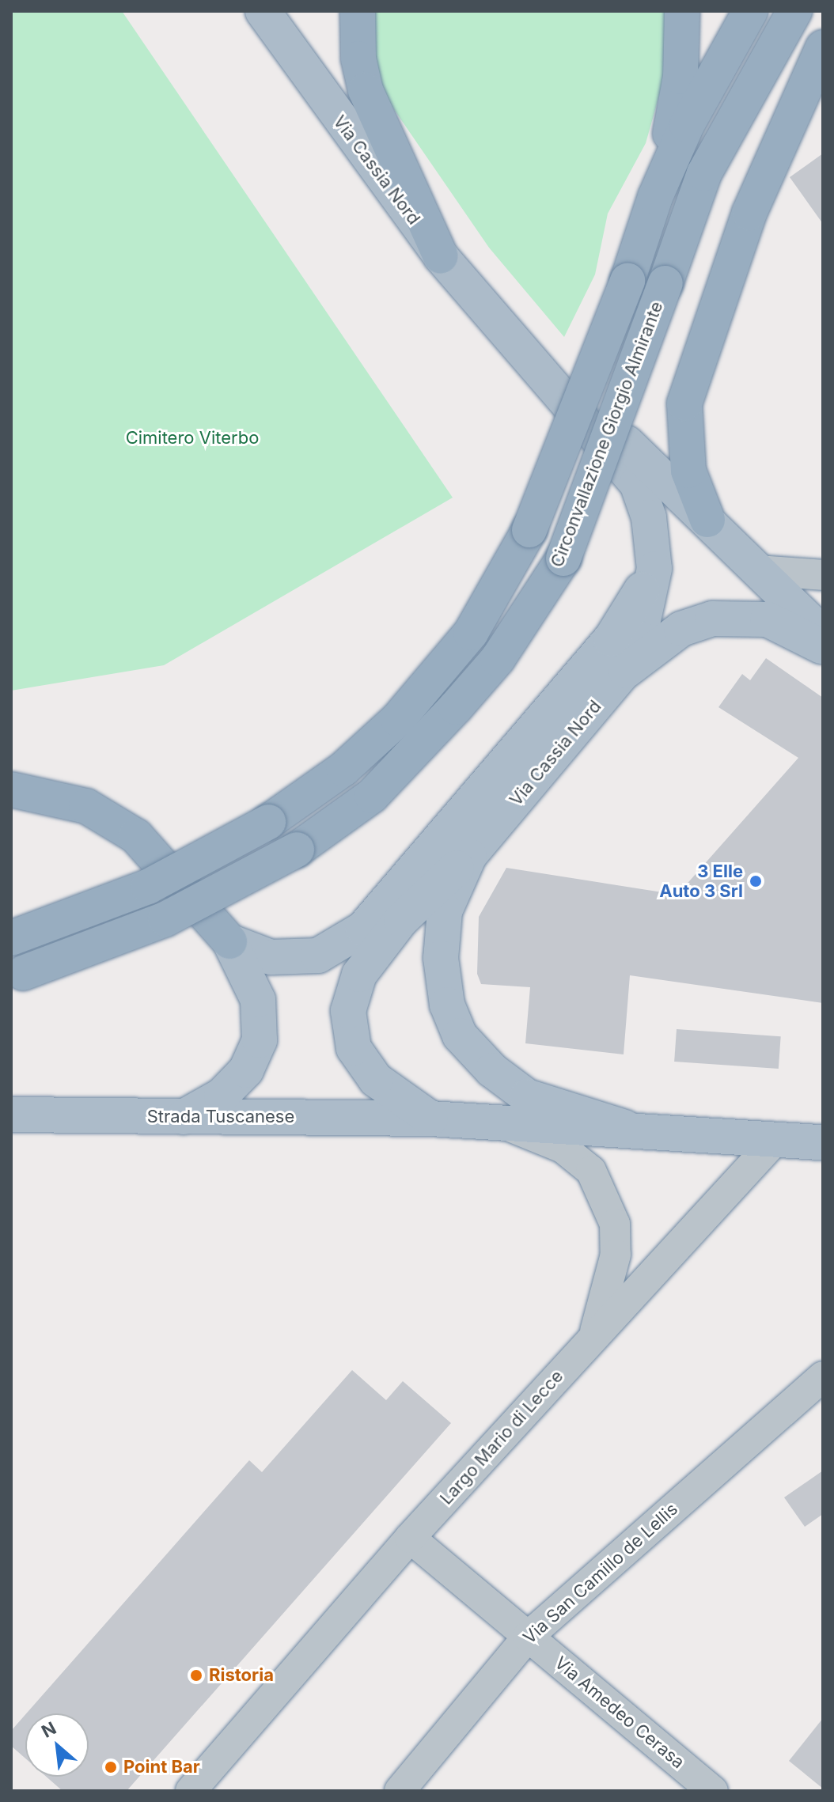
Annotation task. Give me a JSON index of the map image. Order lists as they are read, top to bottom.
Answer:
{
  "streets": {
    "highway": ["Circonvallazione Giorgio Almirante"],
    "main road": ["Via Cassia Nord", "Strada Tuscanese"],
    "street": ["Largo Mario di Lecce", "Via San Camillo de Lellis", "Via Amedeo Cerasa"]
  },
  "crossings": [
    ["Via Cassia Nord", "Strada Tuscanese"],
    ["Via Cassia Nord", "Largo Mario di Lecce"],
    ["Largo Mario di Lecce", "Via Amedeo Cerasa"],
    ["Via San Camillo de Lellis", "Via Amedeo Cerasa"]
  ],
  "parks": ["Cimitero Viterbo"],
  "places": ["3 Elle Auto 3 Srl", "Ristoria", "Point Bar"],
  "north": "top left"
}
